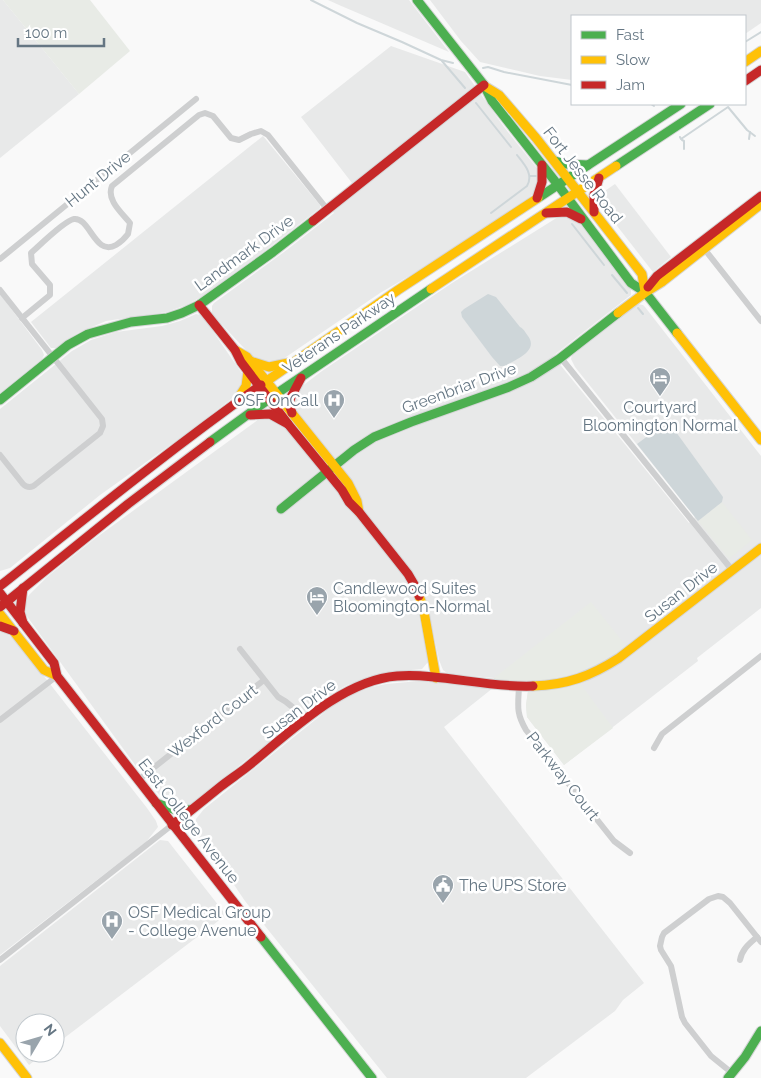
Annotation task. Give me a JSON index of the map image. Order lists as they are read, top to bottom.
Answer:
{
  "streets": {
    "main road": [
      "Fort Jesse Road",
      "Landmark Drive",
      "Veterans Parkway",
      "Greenbriar Drive",
      "Susan Drive",
      "East College Avenue"
    ],
    "street": ["Hunt Drive", "Wexford Court", "Parkway Court"]
  },
  "crossings": [
    ["Fort Jesse Road", "Landmark Drive"],
    ["Fort Jesse Road", "Veterans Parkway"],
    ["Fort Jesse Road", "Greenbriar Drive"],
    ["Veterans Parkway", "East College Avenue"],
    ["Susan Drive", "Parkway Court"],
    ["Susan Drive", "East College Avenue"],
    ["Wexford Court", "East College Avenue"]
  ],
  "places": {
    "hotel": ["Courtyard Bloomington Normal", "Candlewood Suites Bloomington-Normal"],
    "hospital": ["OSF OnCall", "OSF Medical Group - College Avenue"],
    "public building": ["The UPS Store"]
  },
  "legend": ["Fast", "Slow", "Jam"],
  "scale_bar": "100 m",
  "north": "top right"
}
